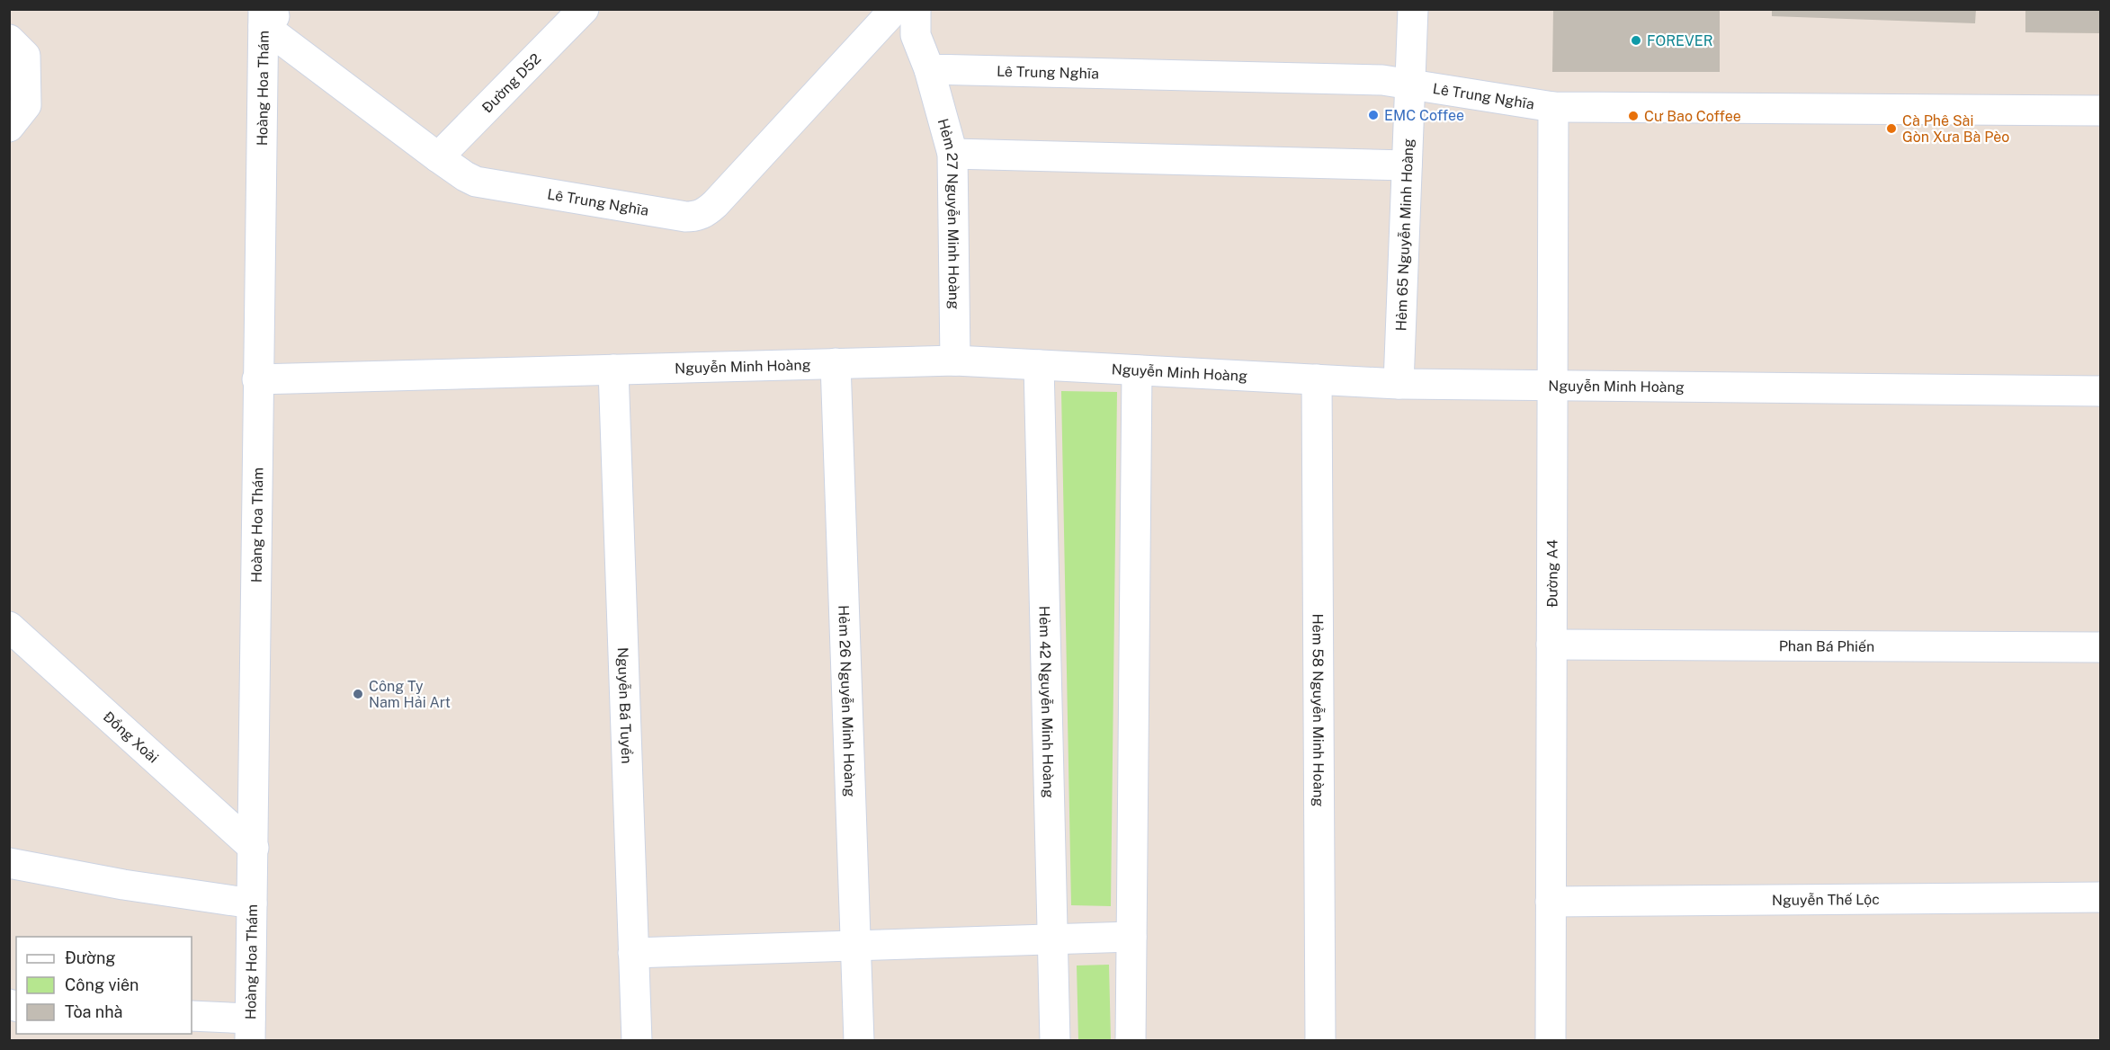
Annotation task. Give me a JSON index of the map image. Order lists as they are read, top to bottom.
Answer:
{
  "streets": {
    "street": [
      "Lê Trung Nghĩa",
      "Đường D52",
      "Hoàng Hoa Thám",
      "Hẻm 27 Nguyễn Minh Hoàng",
      "Hẻm 65 Nguyễn Minh Hoàng",
      "Nguyễn Minh Hoàng",
      "Đường A4",
      "Phan Bá Phiến",
      "Hẻm 26 Nguyễn Minh Hoàng",
      "Hẻm 42 Nguyễn Minh Hoàng",
      "Nguyễn Bá Tuyển",
      "Hẻm 58 Nguyễn Minh Hoàng",
      "Đồng Xoài",
      "Nguyễn Thế Lộc"
    ]
  },
  "crossings": [
    ["Lê Trung Nghĩa", "Đường D52"],
    ["Lê Trung Nghĩa", "Hoàng Hoa Thám"],
    ["Lê Trung Nghĩa", "Hẻm 27 Nguyễn Minh Hoàng"],
    ["Lê Trung Nghĩa", "Hẻm 65 Nguyễn Minh Hoàng"],
    ["Lê Trung Nghĩa", "Đường A4"],
    ["Hoàng Hoa Thám", "Nguyễn Minh Hoàng"],
    ["Hoàng Hoa Thám", "Đồng Xoài"],
    ["Hẻm 27 Nguyễn Minh Hoàng", "Nguyễn Minh Hoàng"],
    ["Hẻm 65 Nguyễn Minh Hoàng", "Nguyễn Minh Hoàng"],
    ["Nguyễn Minh Hoàng", "Đường A4"],
    ["Nguyễn Minh Hoàng", "Hẻm 26 Nguyễn Minh Hoàng"],
    ["Nguyễn Minh Hoàng", "Hẻm 42 Nguyễn Minh Hoàng"],
    ["Nguyễn Minh Hoàng", "Nguyễn Bá Tuyển"],
    ["Nguyễn Minh Hoàng", "Hẻm 58 Nguyễn Minh Hoàng"],
    ["Đường A4", "Phan Bá Phiến"],
    ["Đường A4", "Nguyễn Thế Lộc"]
  ],
  "places": [
    "FOREVER",
    "EMC Coffee",
    "Cư Bao Coffee",
    "Cà Phê Sài Gòn Xưa Bà Pèo",
    "Công Ty Nam Hải Art"
  ],
  "legend": ["Đường", "Công viên", "Tòa nhà"]
}
